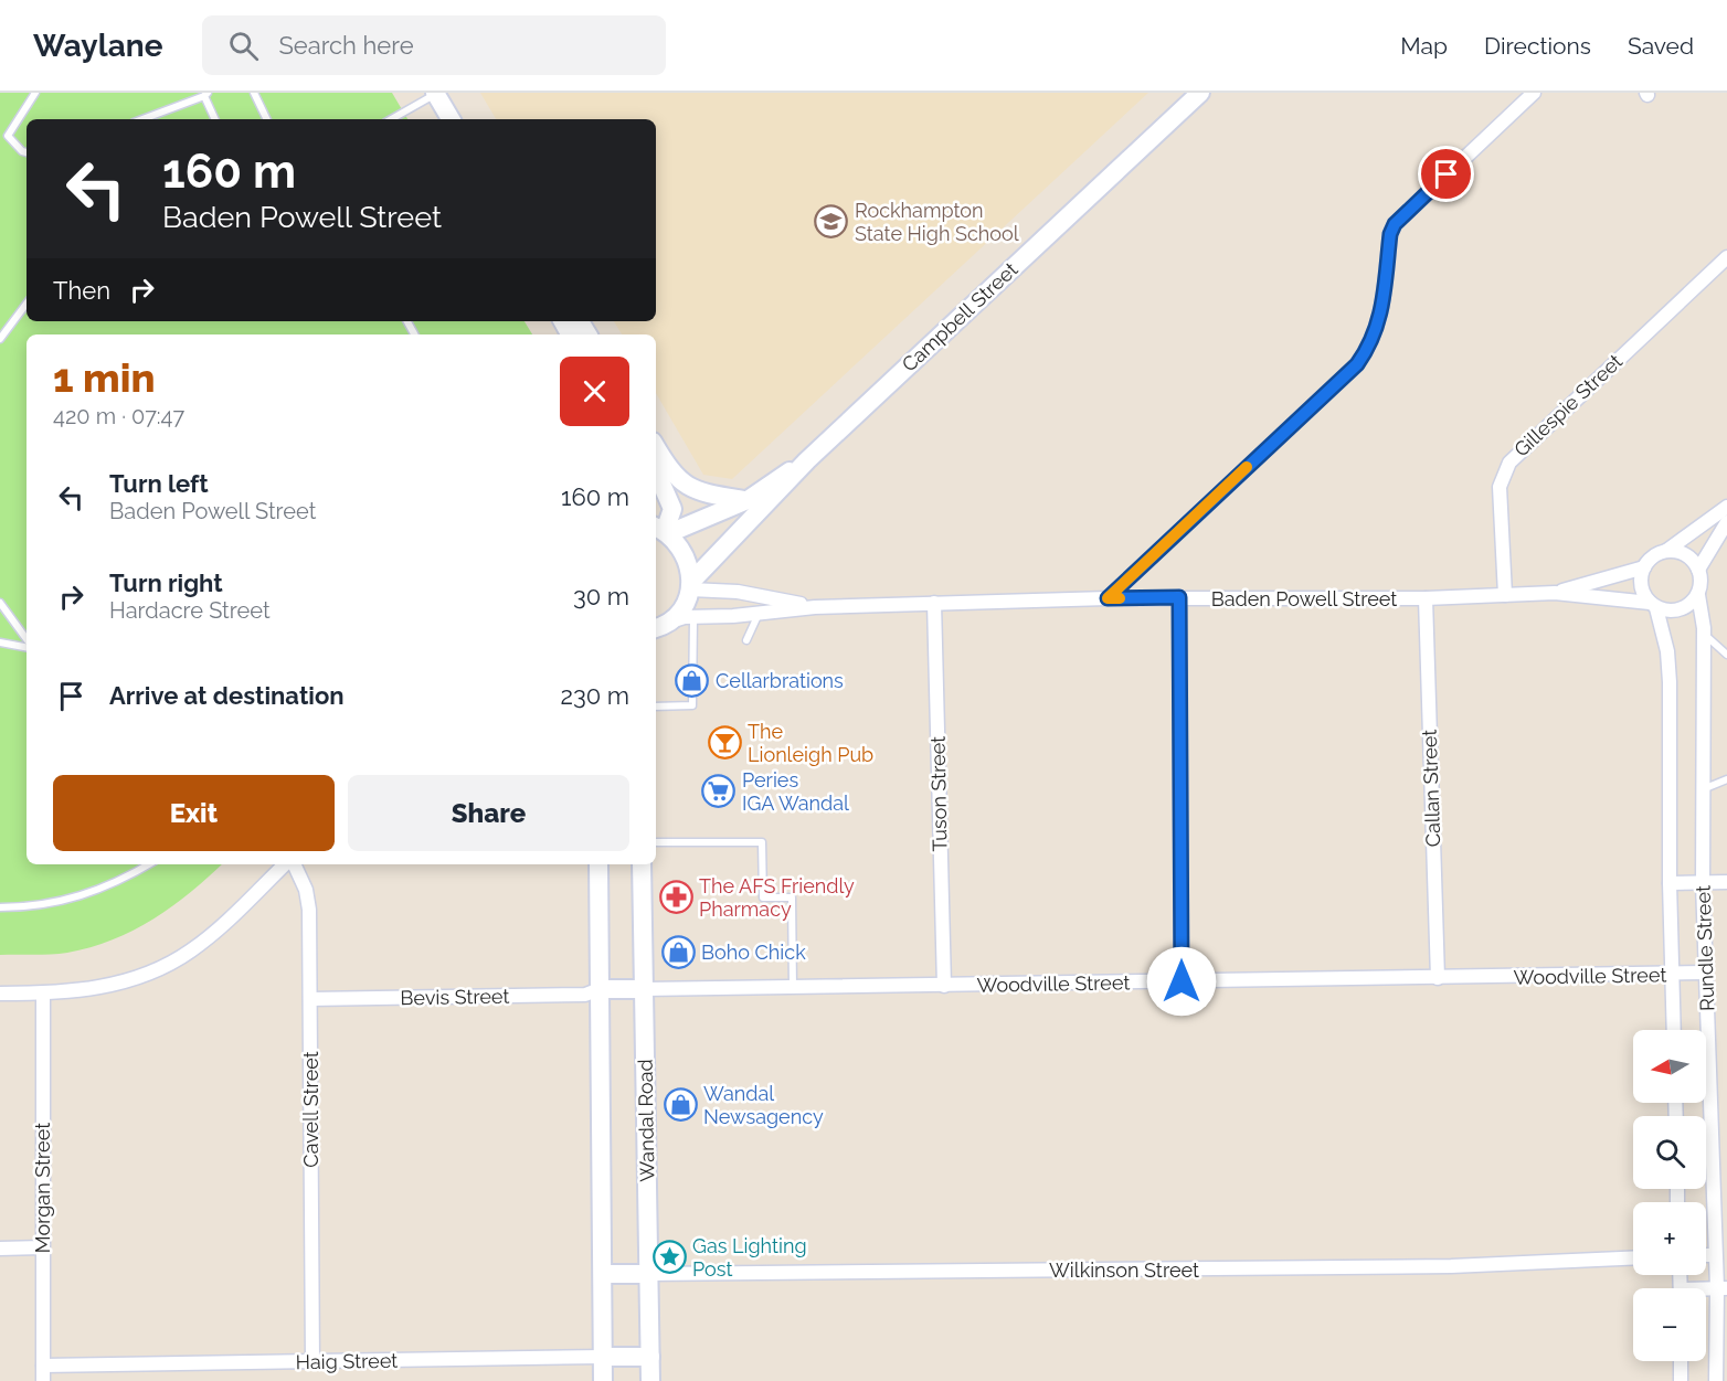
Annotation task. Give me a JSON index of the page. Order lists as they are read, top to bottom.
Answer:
{
  "streets": {
    "street": [
      "Campbell Street",
      "Gillespie Street",
      "Baden Powell Street",
      "Callan Street",
      "Tuson Street",
      "Rundle Street",
      "Woodville Street",
      "Bevis Street",
      "Cavell Street",
      "Wandal Road",
      "Morgan Street",
      "Wilkinson Street",
      "Haig Street"
    ]
  },
  "crossings": [
    ["Campbell Street", "Baden Powell Street"],
    ["Gillespie Street", "Baden Powell Street"],
    ["Baden Powell Street", "Callan Street"],
    ["Baden Powell Street", "Tuson Street"],
    ["Baden Powell Street", "Rundle Street"],
    ["Callan Street", "Woodville Street"],
    ["Tuson Street", "Woodville Street"],
    ["Rundle Street", "Woodville Street"],
    ["Woodville Street", "Bevis Street"],
    ["Woodville Street", "Wandal Road"],
    ["Bevis Street", "Cavell Street"],
    ["Cavell Street", "Haig Street"],
    ["Wandal Road", "Wilkinson Street"],
    ["Wandal Road", "Haig Street"],
    ["Morgan Street", "Haig Street"]
  ],
  "places": {
    "school or university": ["Rockhampton State High School"],
    "shop": ["Cellarbrations", "Boho Chick", "Wandal Newsagency"],
    "bar": ["The Lionleigh Pub"],
    "supermarket": ["Peries IGA Wandal"],
    "pharmacy": ["The AFS Friendly Pharmacy"],
    "place": ["Gas Lighting Post"]
  },
  "north": "left",
  "page": {
    "header": "Waylane",
    "search": "Search here",
    "nav": ["Map", "Directions", "Saved"],
    "turn": ["160 m", "Baden Powell Street"],
    "then": "Then",
    "heading": ["1 min", "420 m · 07:47"],
    "list": [
      {
        "name": "Turn left",
        "note": "Baden Powell Street",
        "value": "160 m"
      },
      {
        "name": "Turn right",
        "note": "Hardacre Street",
        "value": "30 m"
      },
      {
        "name": "Arrive at destination",
        "value": "230 m"
      }
    ],
    "buttons": ["Exit", "Share"],
    "map_buttons": ["+", "−"]
  }
}
